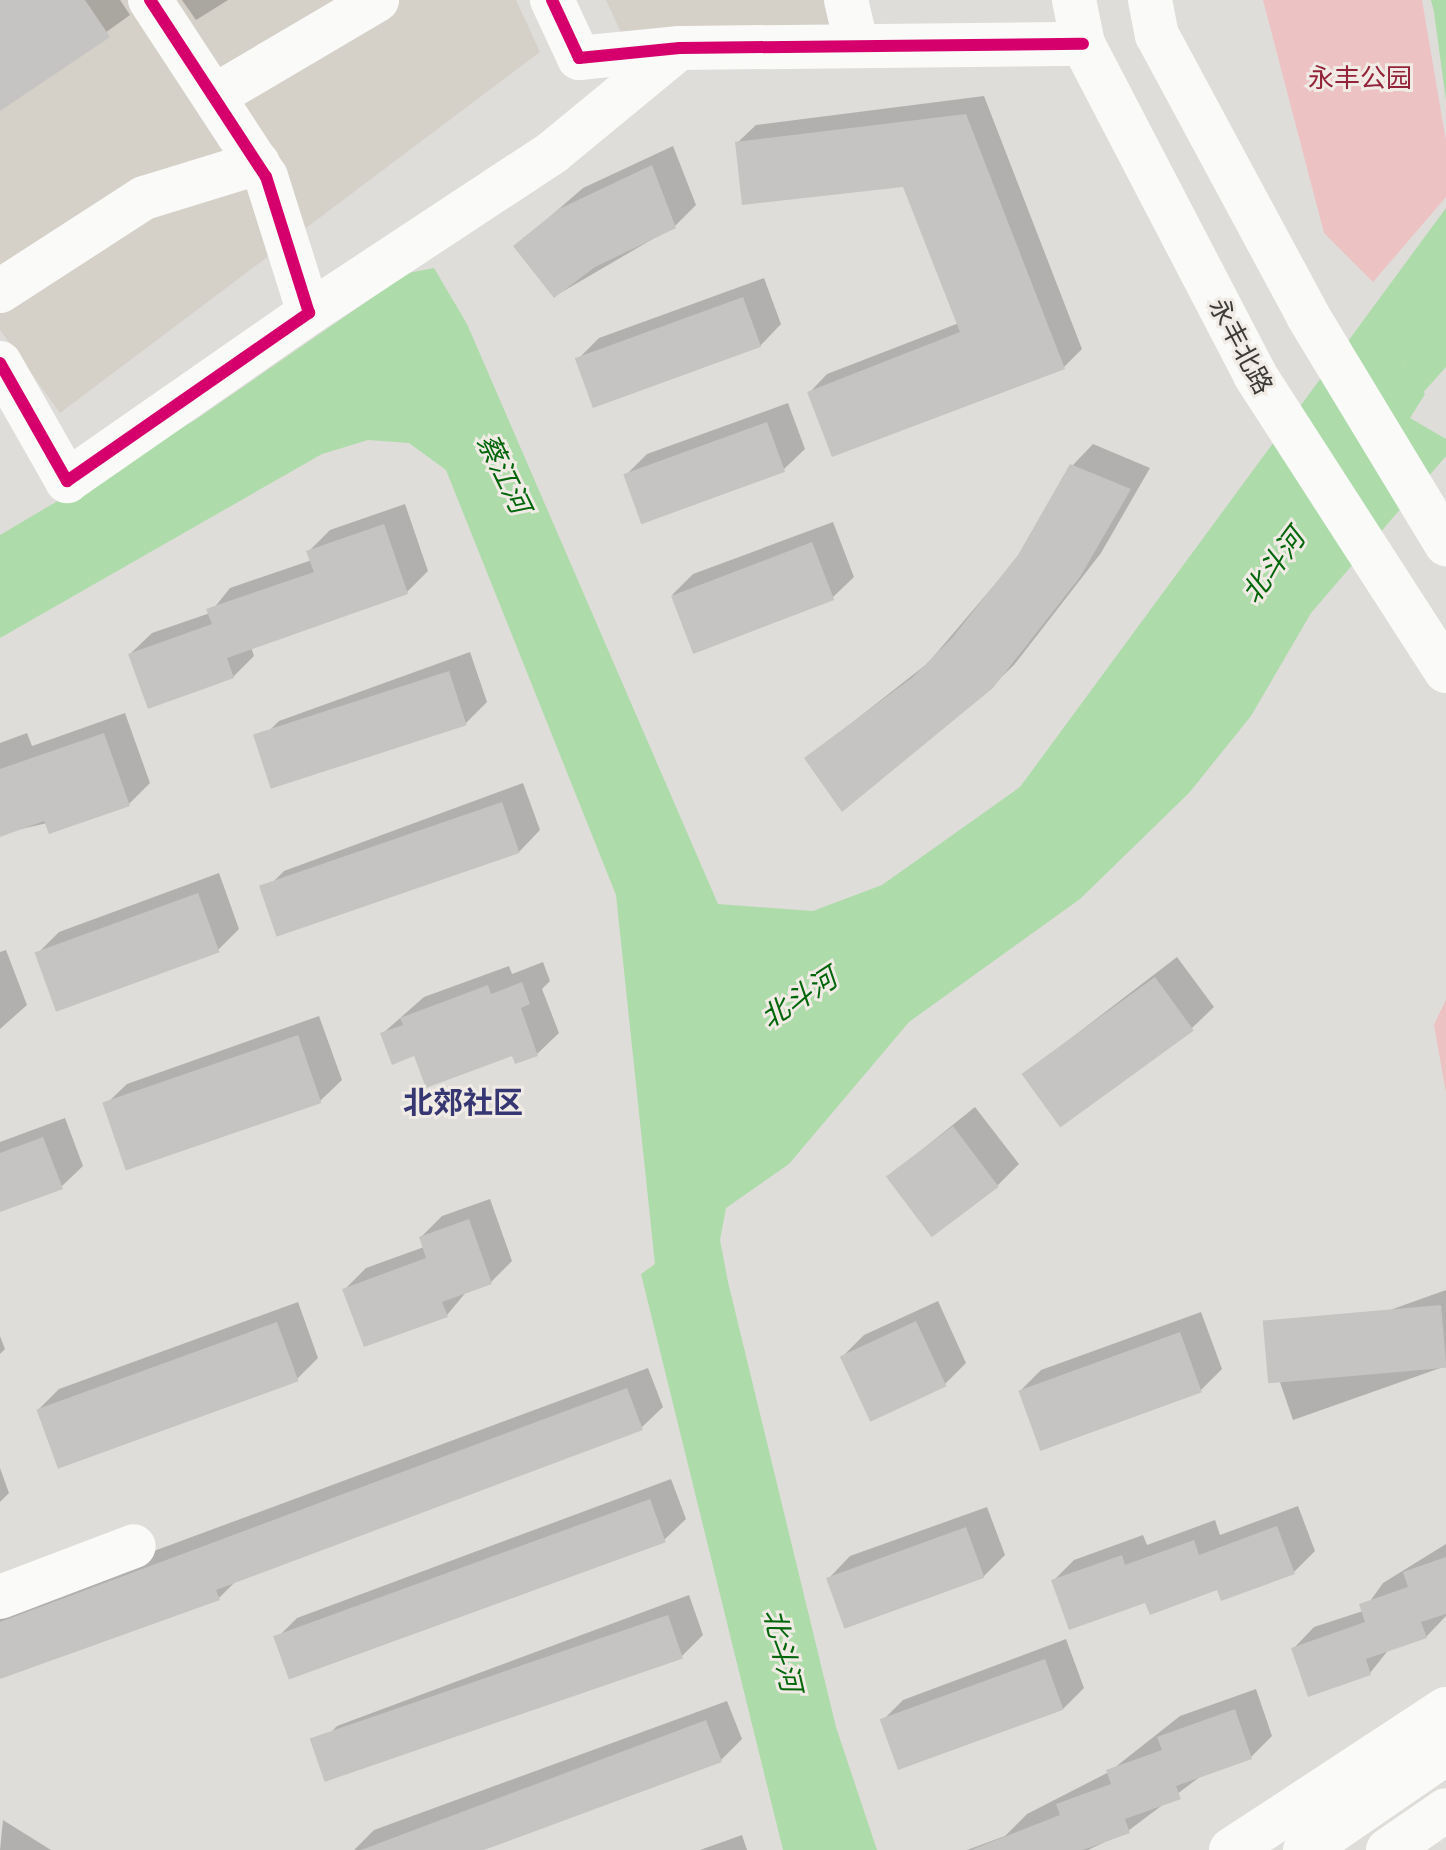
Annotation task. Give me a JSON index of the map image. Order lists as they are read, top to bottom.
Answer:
{
  "streets": {
    "street": ["永丰北路"]
  },
  "districts": ["北郊社区"],
  "water": ["蔡江河", "北斗河"],
  "parks": ["永丰公园"]
}
